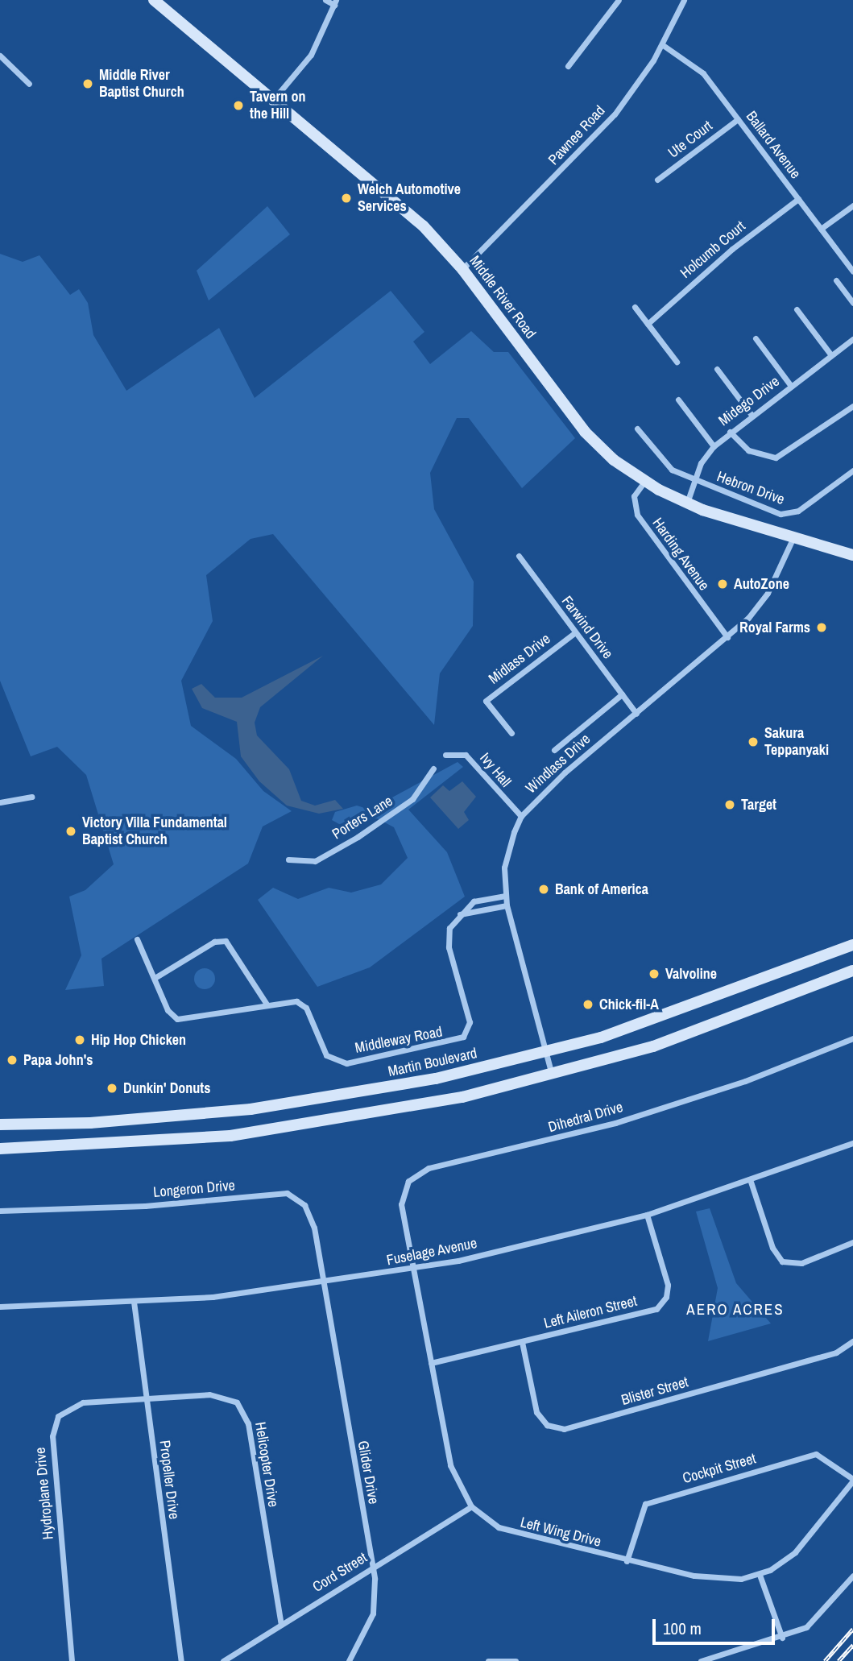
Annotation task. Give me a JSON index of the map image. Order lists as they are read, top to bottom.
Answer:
{
  "streets": {
    "main road": ["Middle River Road", "Martin Boulevard"],
    "street": [
      "Pawnee Road",
      "Ute Court",
      "Ballard Avenue",
      "Holcumb Court",
      "Midego Drive",
      "Hebron Drive",
      "Harding Avenue",
      "Farwind Drive",
      "Midlass Drive",
      "Windlass Drive",
      "Ivy Hall",
      "Porters Lane",
      "Middleway Road",
      "Dihedral Drive",
      "Longeron Drive",
      "Fuselage Avenue",
      "Left Aileron Street",
      "Blister Street",
      "Helicopter Drive",
      "Cockpit Street",
      "Glider Drive",
      "Propeller Drive",
      "Hydroplane Drive",
      "Left Wing Drive",
      "Cord Street"
    ]
  },
  "crossings": [
    ["Pawnee Road", "Ballard Avenue"],
    ["Pawnee Road", "Middle River Road"],
    ["Ute Court", "Ballard Avenue"],
    ["Ballard Avenue", "Holcumb Court"],
    ["Middle River Road", "Midego Drive"],
    ["Middle River Road", "Harding Avenue"],
    ["Middle River Road", "Windlass Drive"],
    ["Midego Drive", "Hebron Drive"],
    ["Harding Avenue", "Windlass Drive"],
    ["Farwind Drive", "Midlass Drive"],
    ["Farwind Drive", "Windlass Drive"],
    ["Windlass Drive", "Ivy Hall"],
    ["Dihedral Drive", "Fuselage Avenue"],
    ["Dihedral Drive", "Left Wing Drive"],
    ["Longeron Drive", "Fuselage Avenue"],
    ["Longeron Drive", "Glider Drive"],
    ["Fuselage Avenue", "Left Aileron Street"],
    ["Fuselage Avenue", "Glider Drive"],
    ["Fuselage Avenue", "Propeller Drive"],
    ["Fuselage Avenue", "Left Wing Drive"],
    ["Left Aileron Street", "Blister Street"],
    ["Left Aileron Street", "Left Wing Drive"],
    ["Helicopter Drive", "Propeller Drive"],
    ["Helicopter Drive", "Hydroplane Drive"],
    ["Helicopter Drive", "Cord Street"],
    ["Cockpit Street", "Left Wing Drive"],
    ["Glider Drive", "Cord Street"],
    ["Propeller Drive", "Hydroplane Drive"],
    ["Left Wing Drive", "Cord Street"]
  ],
  "districts": ["AERO ACRES"],
  "places": [
    "Middle River Baptist Church",
    "Tavern on the Hill",
    "Welch Automotive Services",
    "AutoZone",
    "Royal Farms",
    "Sakura Teppanyaki",
    "Target",
    "Victory Villa Fundamental Baptist Church",
    "Bank of America",
    "Valvoline",
    "Chick-fil-A",
    "Hip Hop Chicken",
    "Papa John's",
    "Dunkin' Donuts"
  ],
  "scale_bar": "100 m"
}
